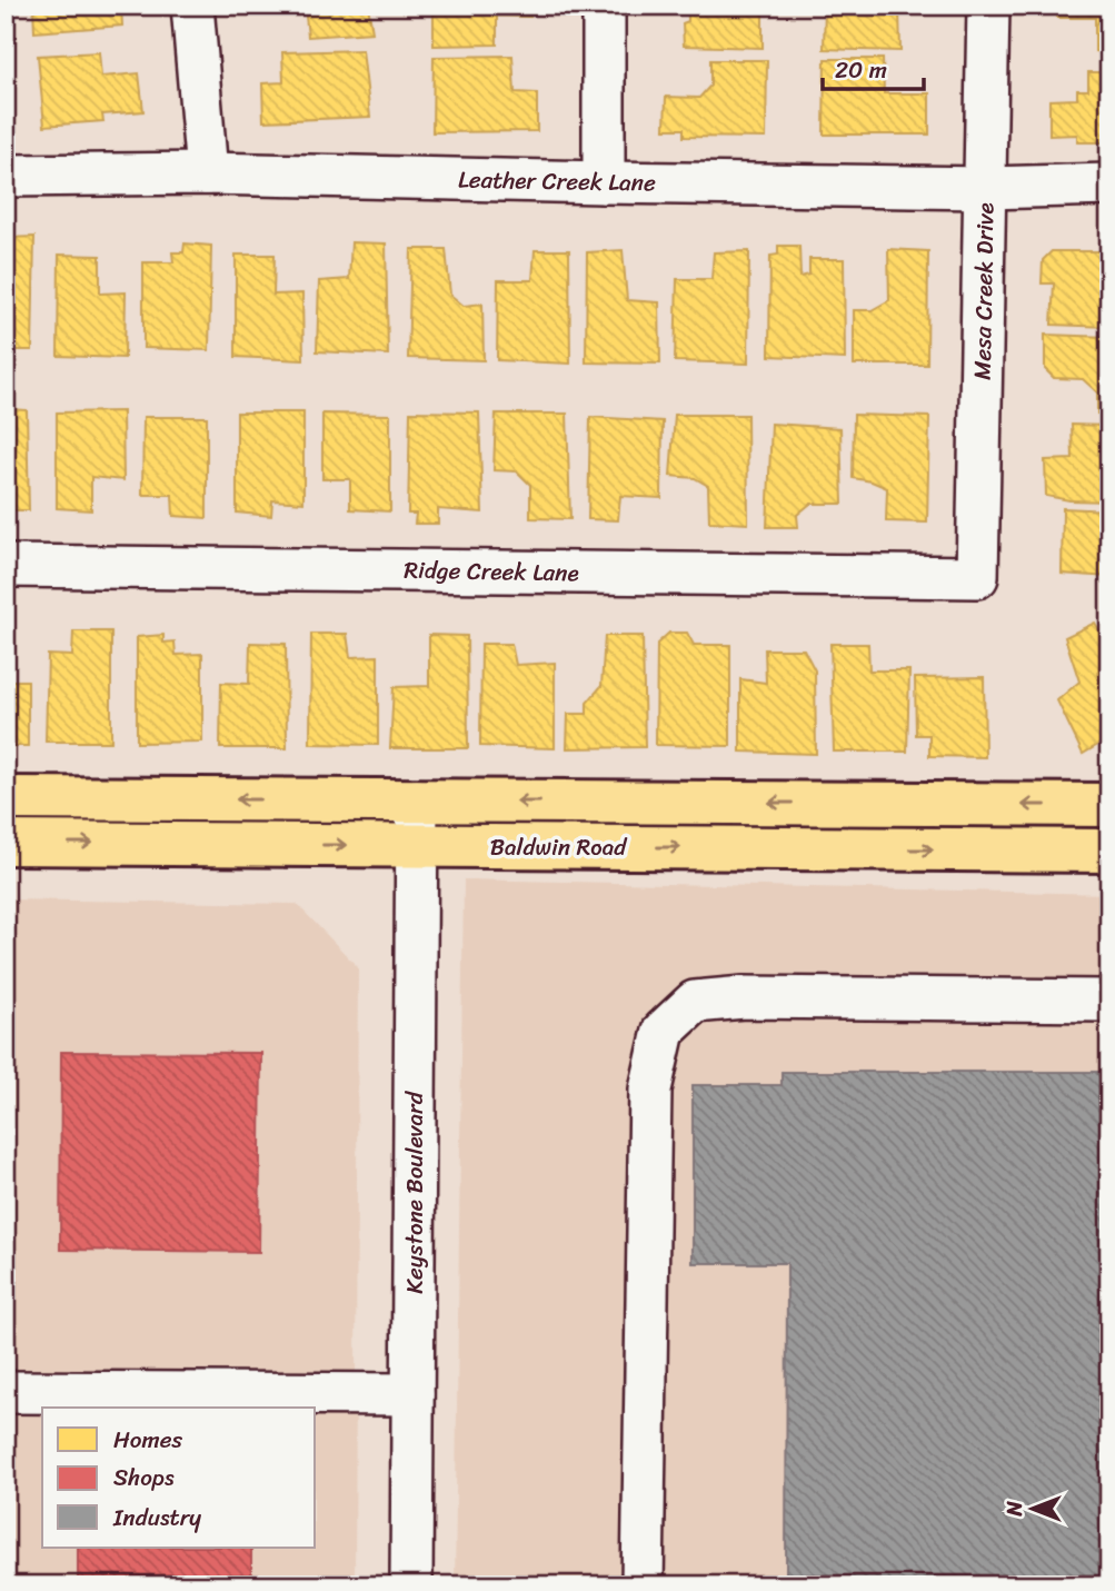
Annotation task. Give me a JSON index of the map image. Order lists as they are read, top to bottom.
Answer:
{
  "streets": {
    "main road": ["Baldwin Road"],
    "street": [
      "Leather Creek Lane",
      "Mesa Creek Drive",
      "Ridge Creek Lane",
      "Keystone Boulevard"
    ]
  },
  "crossings": [
    ["Leather Creek Lane", "Mesa Creek Drive"],
    ["Mesa Creek Drive", "Ridge Creek Lane"],
    ["Baldwin Road", "Keystone Boulevard"]
  ],
  "legend": ["Homes", "Shops", "Industry"],
  "scale_bar": "20 m",
  "north": "left"
}
